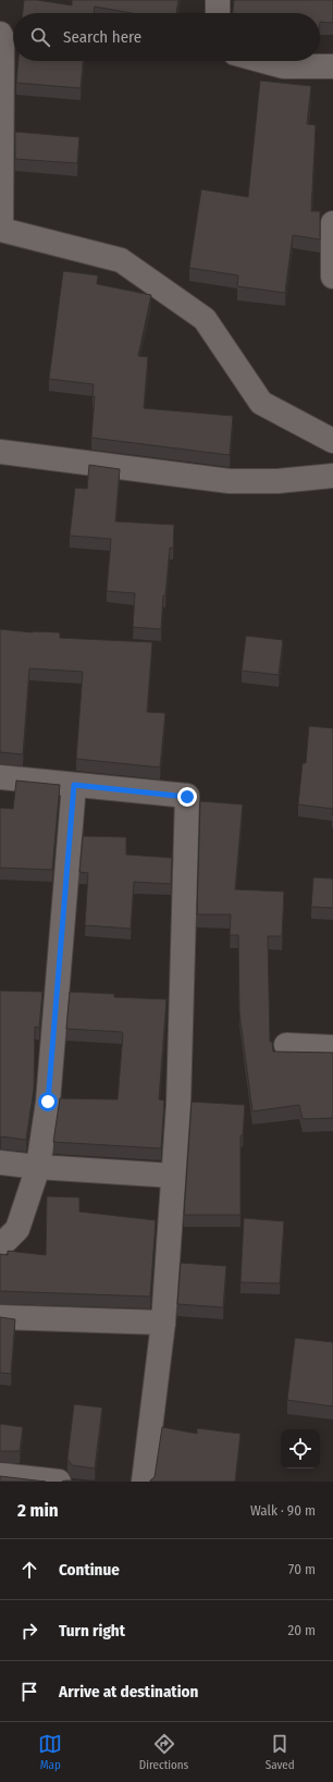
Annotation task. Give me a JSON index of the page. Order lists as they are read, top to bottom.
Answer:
{
  "page": {
    "search": "Search here",
    "heading": ["2 min", "Walk · 90 m"],
    "list": [
      ["Continue", "70 m"],
      ["Turn right", "20 m"],
      "Arrive at destination"
    ],
    "nav": ["Map", "Directions", "Saved"]
  }
}
